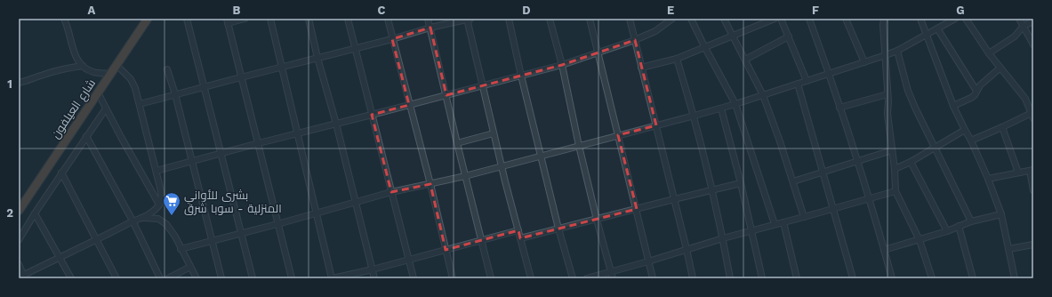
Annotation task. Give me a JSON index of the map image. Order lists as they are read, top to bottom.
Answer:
{
  "streets": {
    "highway": ["شارع العيلفون"]
  },
  "places": {
    "supermarket": ["بشرى للأواني المنزلية - سوبا شرق"]
  },
  "grid": {
    "columns": [
      "A",
      "B",
      "C",
      "D",
      "E",
      "F",
      "G"
    ],
    "rows": ["1", "2"]
  }
}
